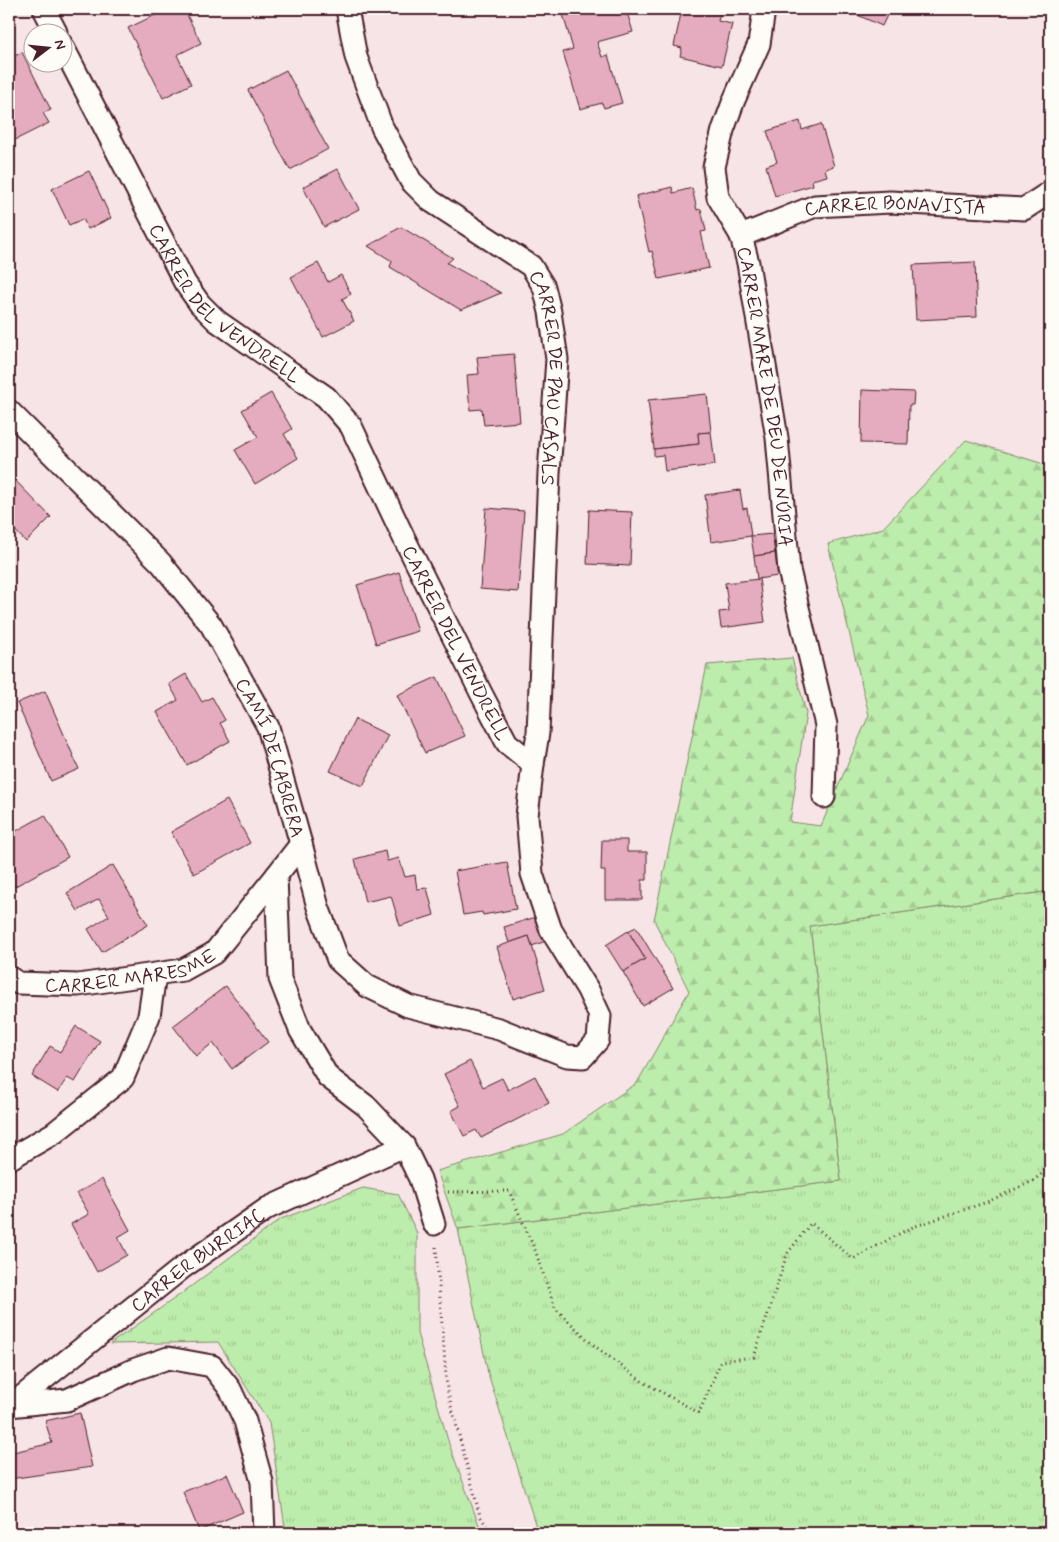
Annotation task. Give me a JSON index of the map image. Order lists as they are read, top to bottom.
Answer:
{
  "streets": {
    "street": [
      "CARRER BONAVISTA",
      "CARRER DEL VENDRELL",
      "CARRER DE PAU CASALS",
      "CARRER MARE DE DEU DE NÚRIA",
      "CAMÍ DE CABRERA",
      "CARRER MARESME",
      "CARRER BURRIAC"
    ]
  },
  "crossings": [
    ["CARRER BONAVISTA", "CARRER MARE DE DEU DE NÚRIA"],
    ["CARRER DEL VENDRELL", "CARRER DE PAU CASALS"],
    ["CAMÍ DE CABRERA", "CARRER MARESME"]
  ],
  "north": "right"
}
